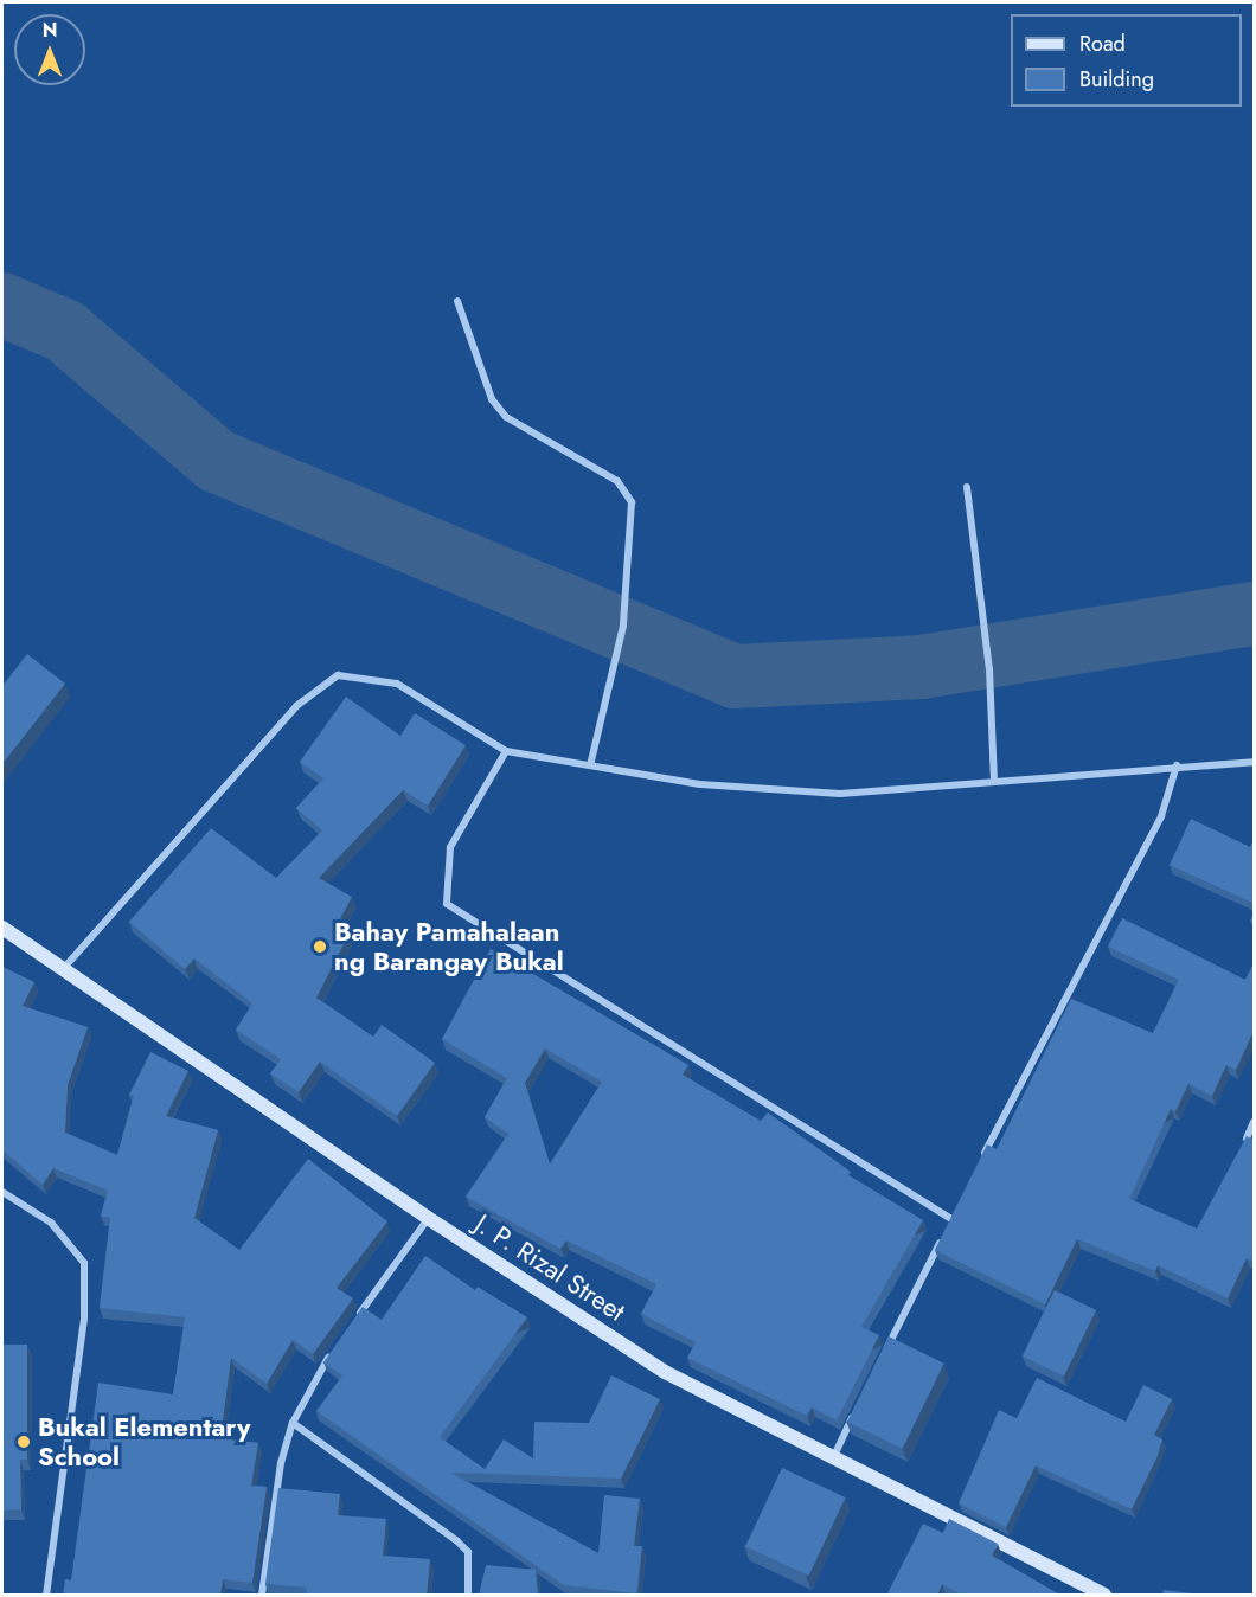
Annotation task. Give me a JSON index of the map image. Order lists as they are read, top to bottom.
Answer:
{
  "streets": {
    "main road": ["J. P. Rizal Street"]
  },
  "places": ["Bahay Pamahalaan ng Barangay Bukal", "Bukal Elementary School"],
  "legend": ["Road", "Building"],
  "north": "top"
}
